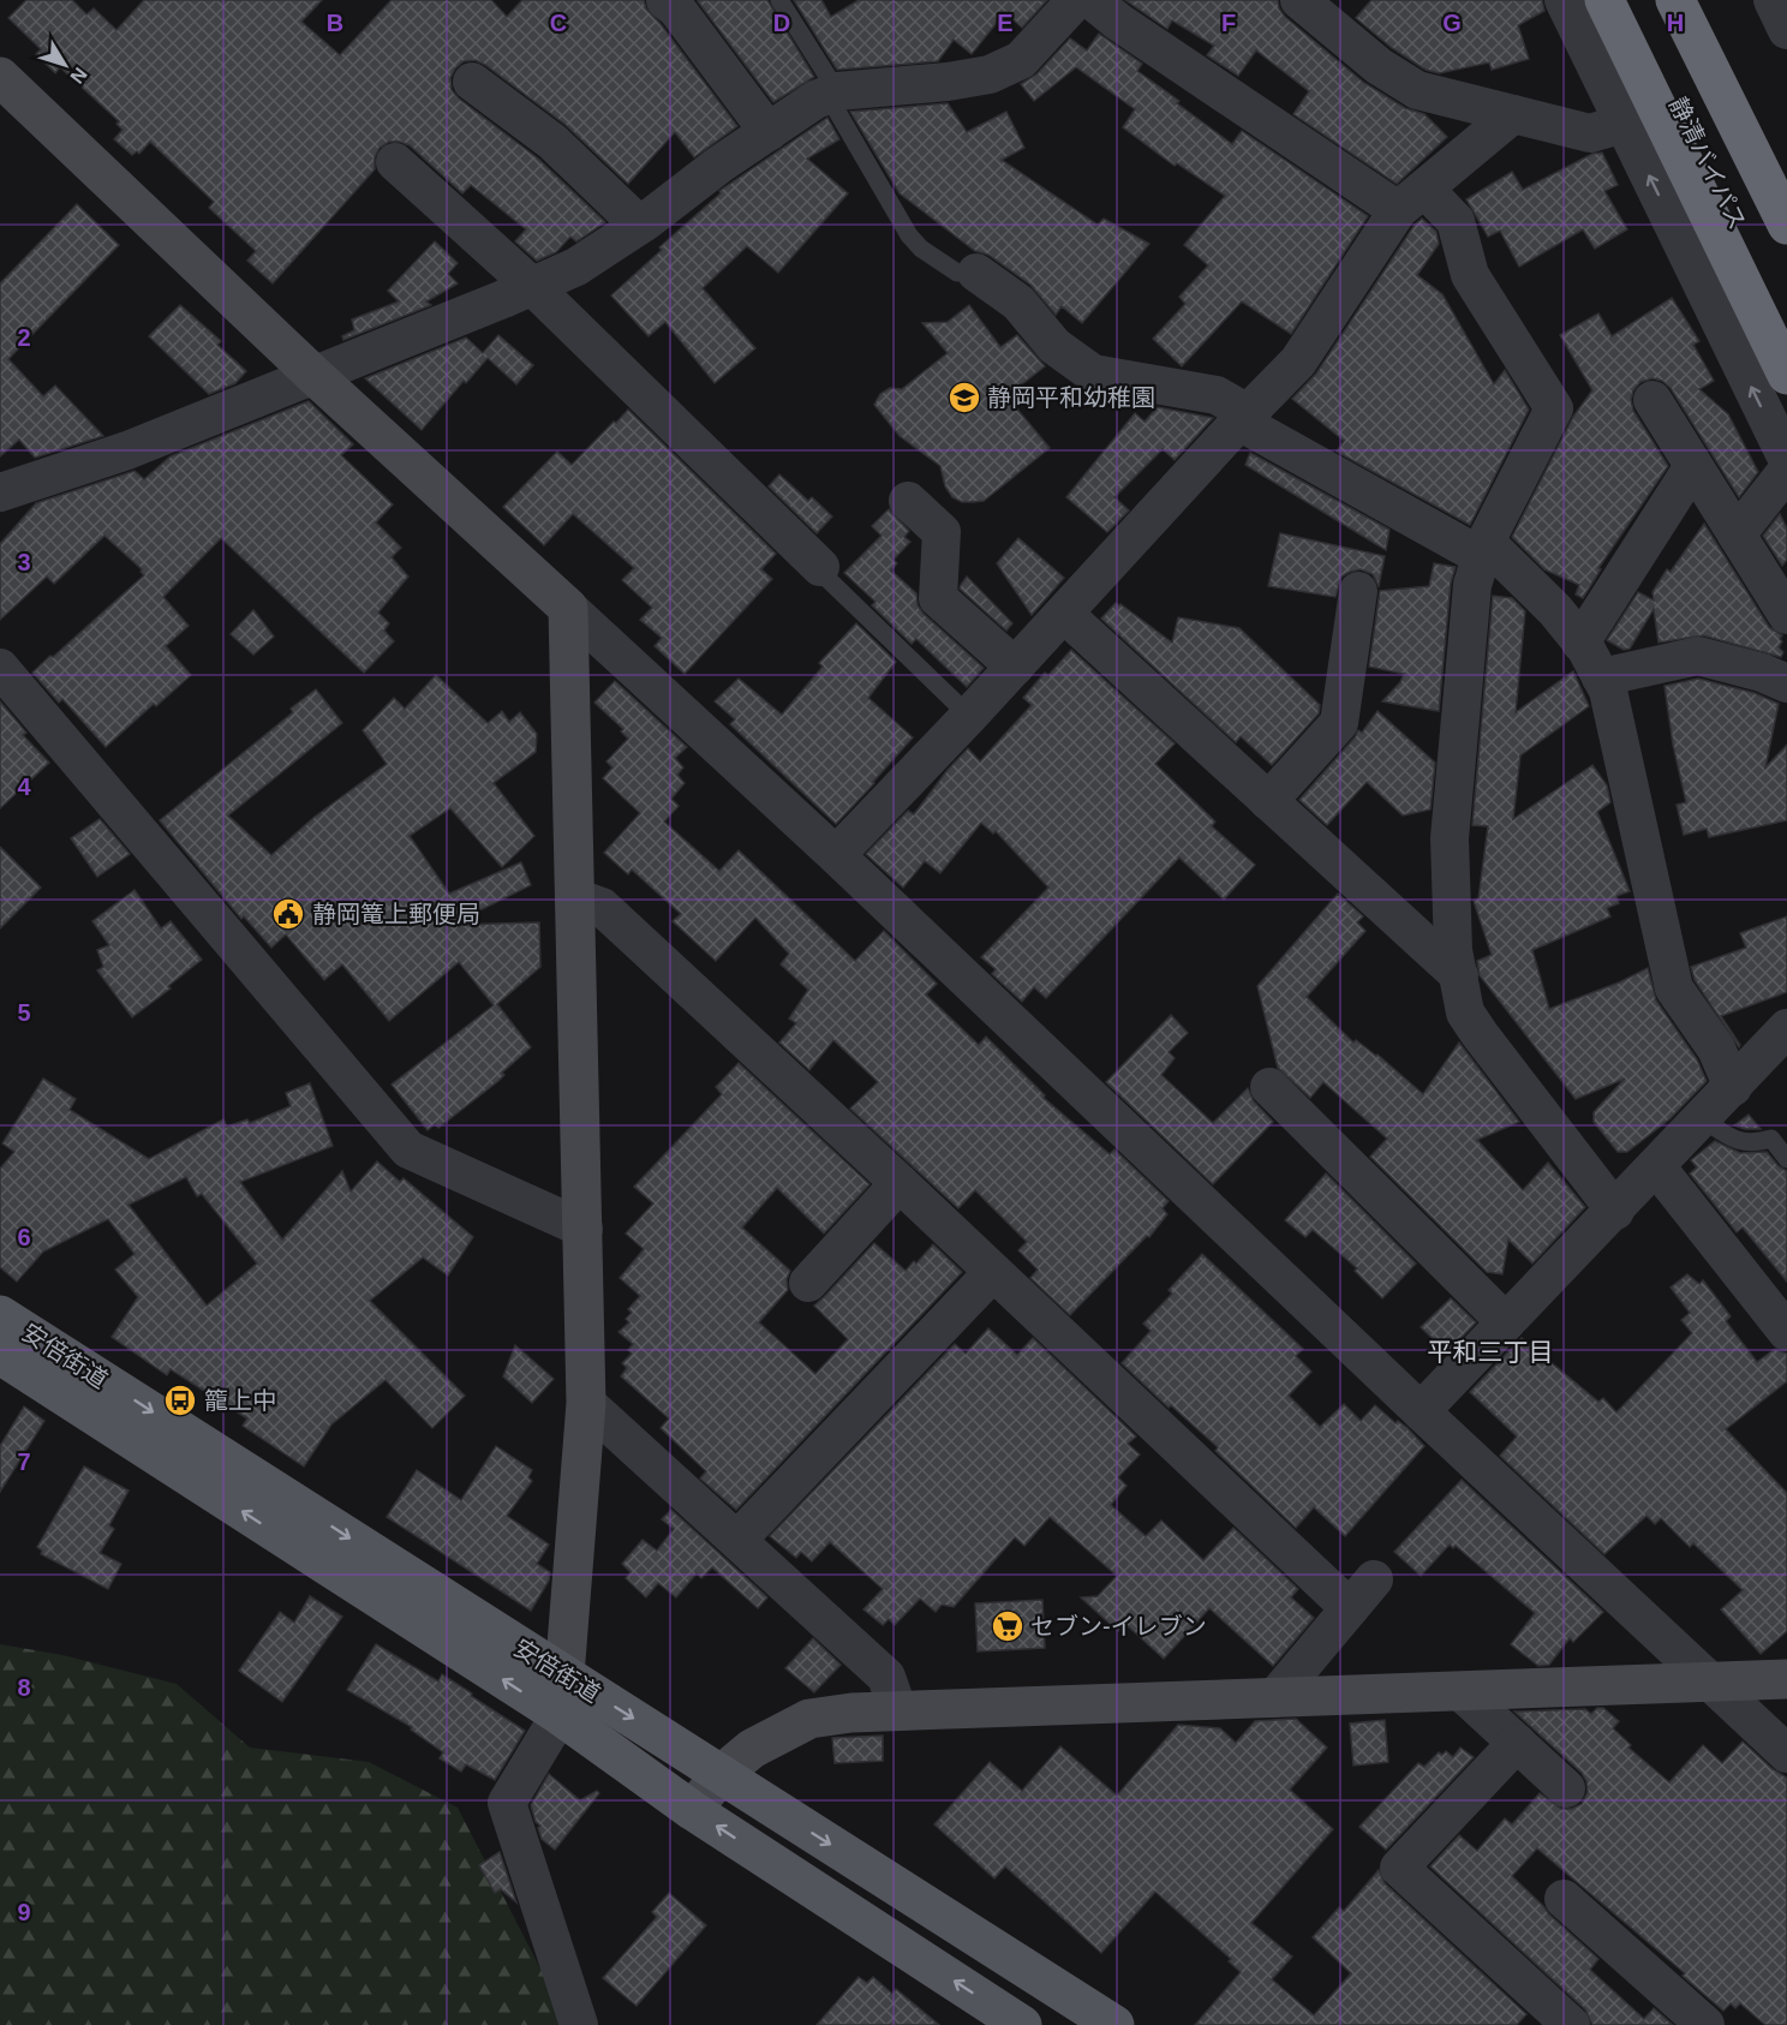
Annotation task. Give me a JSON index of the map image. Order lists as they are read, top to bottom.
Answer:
{
  "streets": {
    "highway": ["静清バイパス"],
    "main road": ["安倍街道"]
  },
  "districts": ["平和三丁目"],
  "places": {
    "school or university": ["静岡平和幼稚園"],
    "public building": ["静岡篭上郵便局"],
    "bus stop": ["籠上中"],
    "supermarket": ["セブン-イレブン"]
  },
  "north": "bottom right",
  "grid": {
    "columns": [
      "B",
      "C",
      "D",
      "E",
      "F",
      "G",
      "H"
    ],
    "rows": [
      "2",
      "3",
      "4",
      "5",
      "6",
      "7",
      "8",
      "9"
    ]
  }
}
